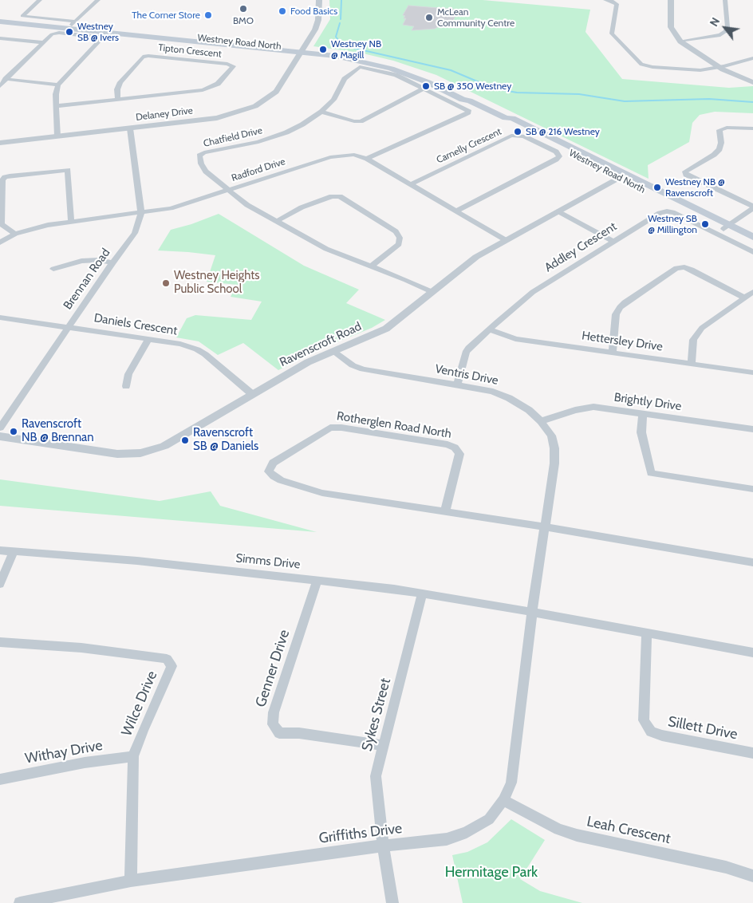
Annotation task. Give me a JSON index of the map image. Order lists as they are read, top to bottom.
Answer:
{
  "streets": {
    "main road": ["Westney Road North"],
    "street": [
      "Tipton Crescent",
      "Delaney Drive",
      "Chatfield Drive",
      "Carnelly Crescent",
      "Radford Drive",
      "Addley Crescent",
      "Brennan Road",
      "Daniels Crescent",
      "Hettersley Drive",
      "Ravenscroft Road",
      "Ventris Drive",
      "Brightly Drive",
      "Rotherglen Road North",
      "Simms Drive",
      "Genner Drive",
      "Wilce Drive",
      "Sykes Street",
      "Sillett Drive",
      "Withay Drive",
      "Leah Crescent",
      "Griffiths Drive"
    ]
  },
  "crossings": [
    ["Westney Road North", "Delaney Drive"],
    ["Westney Road North", "Ravenscroft Road"],
    ["Delaney Drive", "Brennan Road"],
    ["Chatfield Drive", "Radford Drive"],
    ["Chatfield Drive", "Ravenscroft Road"],
    ["Carnelly Crescent", "Radford Drive"],
    ["Radford Drive", "Brennan Road"],
    ["Radford Drive", "Ravenscroft Road"],
    ["Addley Crescent", "Hettersley Drive"],
    ["Addley Crescent", "Ventris Drive"],
    ["Brennan Road", "Daniels Crescent"],
    ["Daniels Crescent", "Ravenscroft Road"],
    ["Ravenscroft Road", "Ventris Drive"],
    ["Ventris Drive", "Brightly Drive"],
    ["Ventris Drive", "Rotherglen Road North"],
    ["Ventris Drive", "Simms Drive"],
    ["Ventris Drive", "Griffiths Drive"],
    ["Simms Drive", "Genner Drive"],
    ["Simms Drive", "Sykes Street"],
    ["Simms Drive", "Griffiths Drive"],
    ["Genner Drive", "Sykes Street"],
    ["Wilce Drive", "Withay Drive"],
    ["Wilce Drive", "Griffiths Drive"],
    ["Sykes Street", "Griffiths Drive"],
    ["Leah Crescent", "Griffiths Drive"]
  ],
  "parks": ["Hermitage Park"],
  "places": [
    "BMO",
    "Food Basics",
    "The Corner Store",
    "McLean Community Centre",
    "Westney SB @ Ivers",
    "Westney NB @ Magill",
    "SB @ 350 Westney",
    "SB @ 216 Westney",
    "Westney NB @ Ravenscroft",
    "Westney SB @ Millington",
    "Westney Heights Public School",
    "Ravenscroft NB @ Brennan",
    "Ravenscroft SB @ Daniels"
  ],
  "north": "top left"
}
